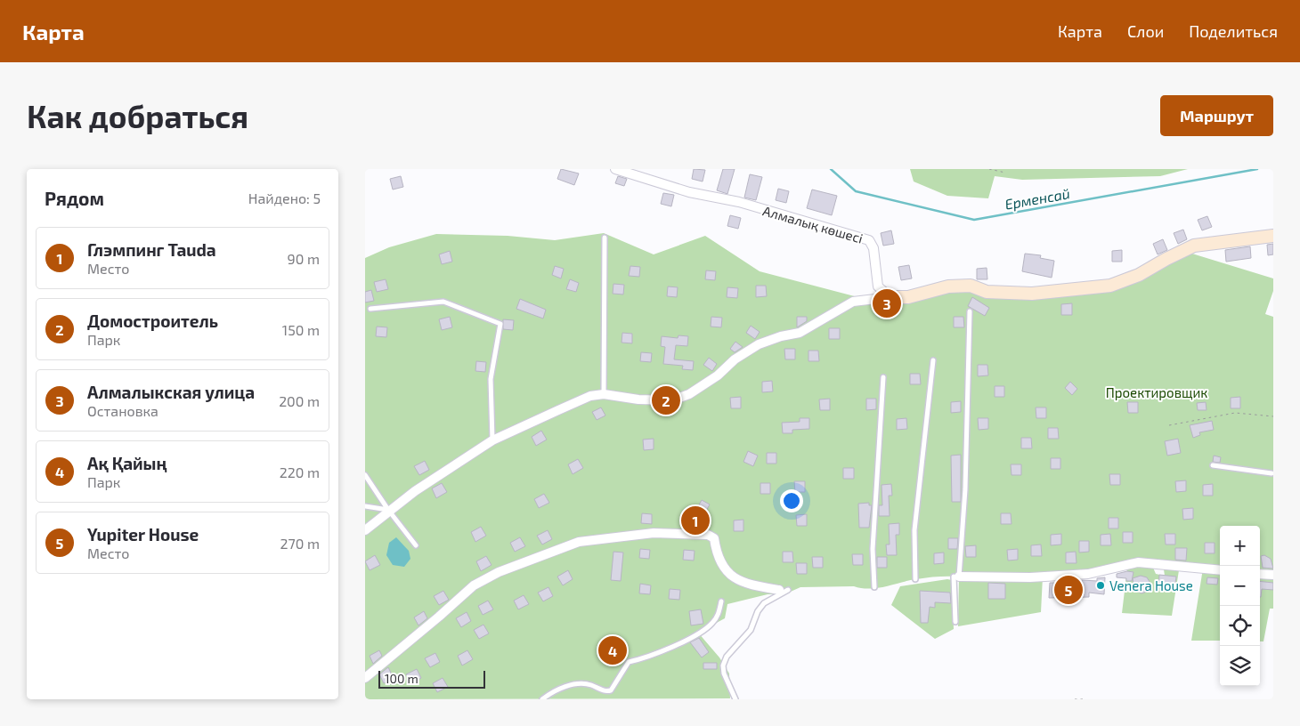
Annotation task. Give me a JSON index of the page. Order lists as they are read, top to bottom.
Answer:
{
  "streets": {
    "street": ["Алмалық көшесі"]
  },
  "water": ["Ерменсай"],
  "parks": ["Проектировщик"],
  "places": ["Venera House"],
  "scale_bar": "100 m",
  "page": {
    "header": "Карта",
    "nav": ["Карта", "Слои", "Поделиться"],
    "buttons": "Маршрут",
    "title": "Как добраться",
    "heading": ["Рядом", "Найдено: 5"],
    "list": [
      {
        "mark": "1",
        "name": "Глэмпинг Tauda",
        "note": "Место",
        "value": "90 m"
      },
      {
        "mark": "2",
        "name": "Домостроитель",
        "note": "Парк",
        "value": "150 m"
      },
      {
        "mark": "3",
        "name": "Алмалыкская улица",
        "note": "Остановка",
        "value": "200 m"
      },
      {
        "mark": "4",
        "name": "Ақ Қайың",
        "note": "Парк",
        "value": "220 m"
      },
      {
        "mark": "5",
        "name": "Yupiter House",
        "note": "Место",
        "value": "270 m"
      }
    ],
    "pins": [
      "3",
      "2",
      "1",
      "5",
      "4"
    ],
    "map_buttons": ["+", "−"],
    "scale": "100 m"
  }
}
